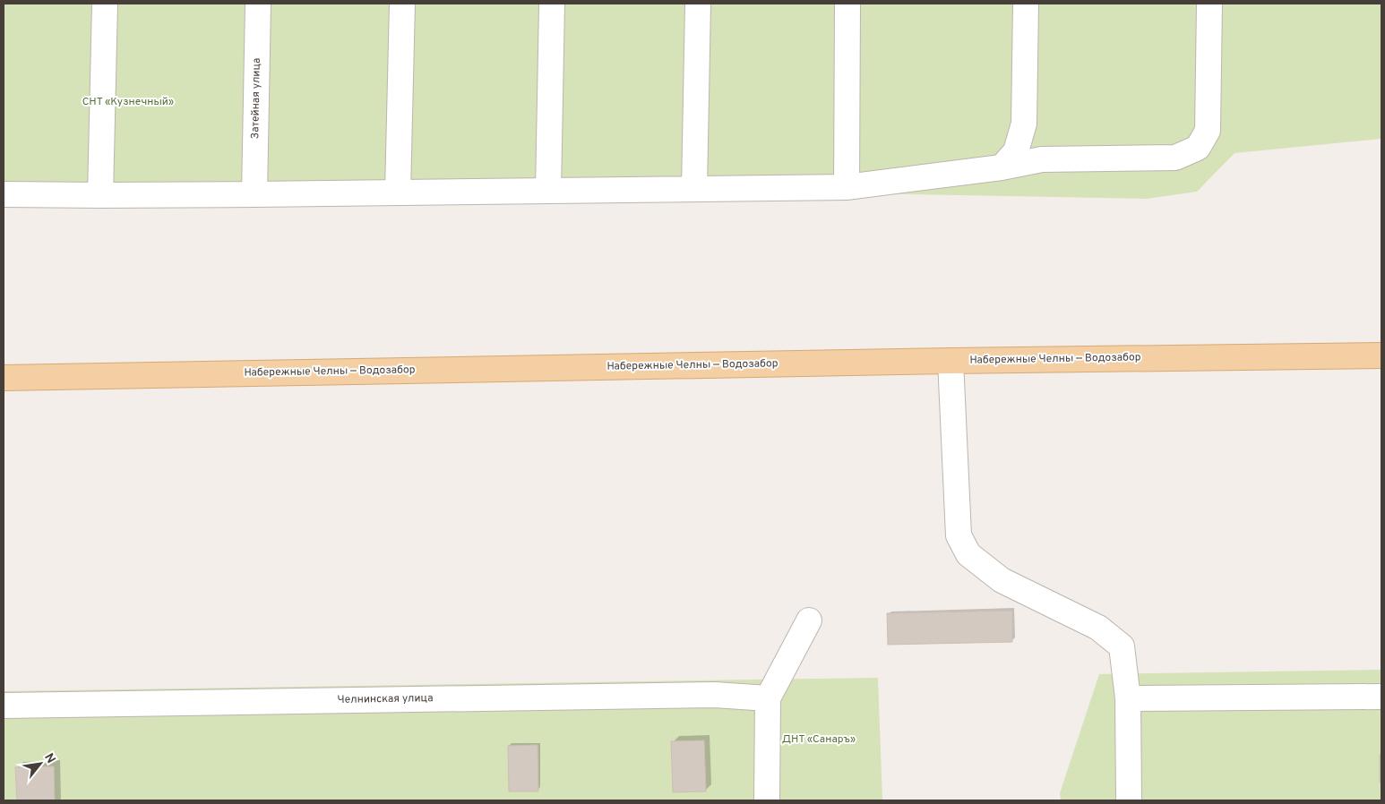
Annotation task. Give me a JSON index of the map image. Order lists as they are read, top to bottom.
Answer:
{
  "streets": {
    "main road": ["Набережные Челны — Водозабор"],
    "street": ["Затейная улица", "Челнинская улица"]
  },
  "parks": ["СНТ «Кузнечный»", "ДНТ «Санаръ»"],
  "north": "top right"
}
